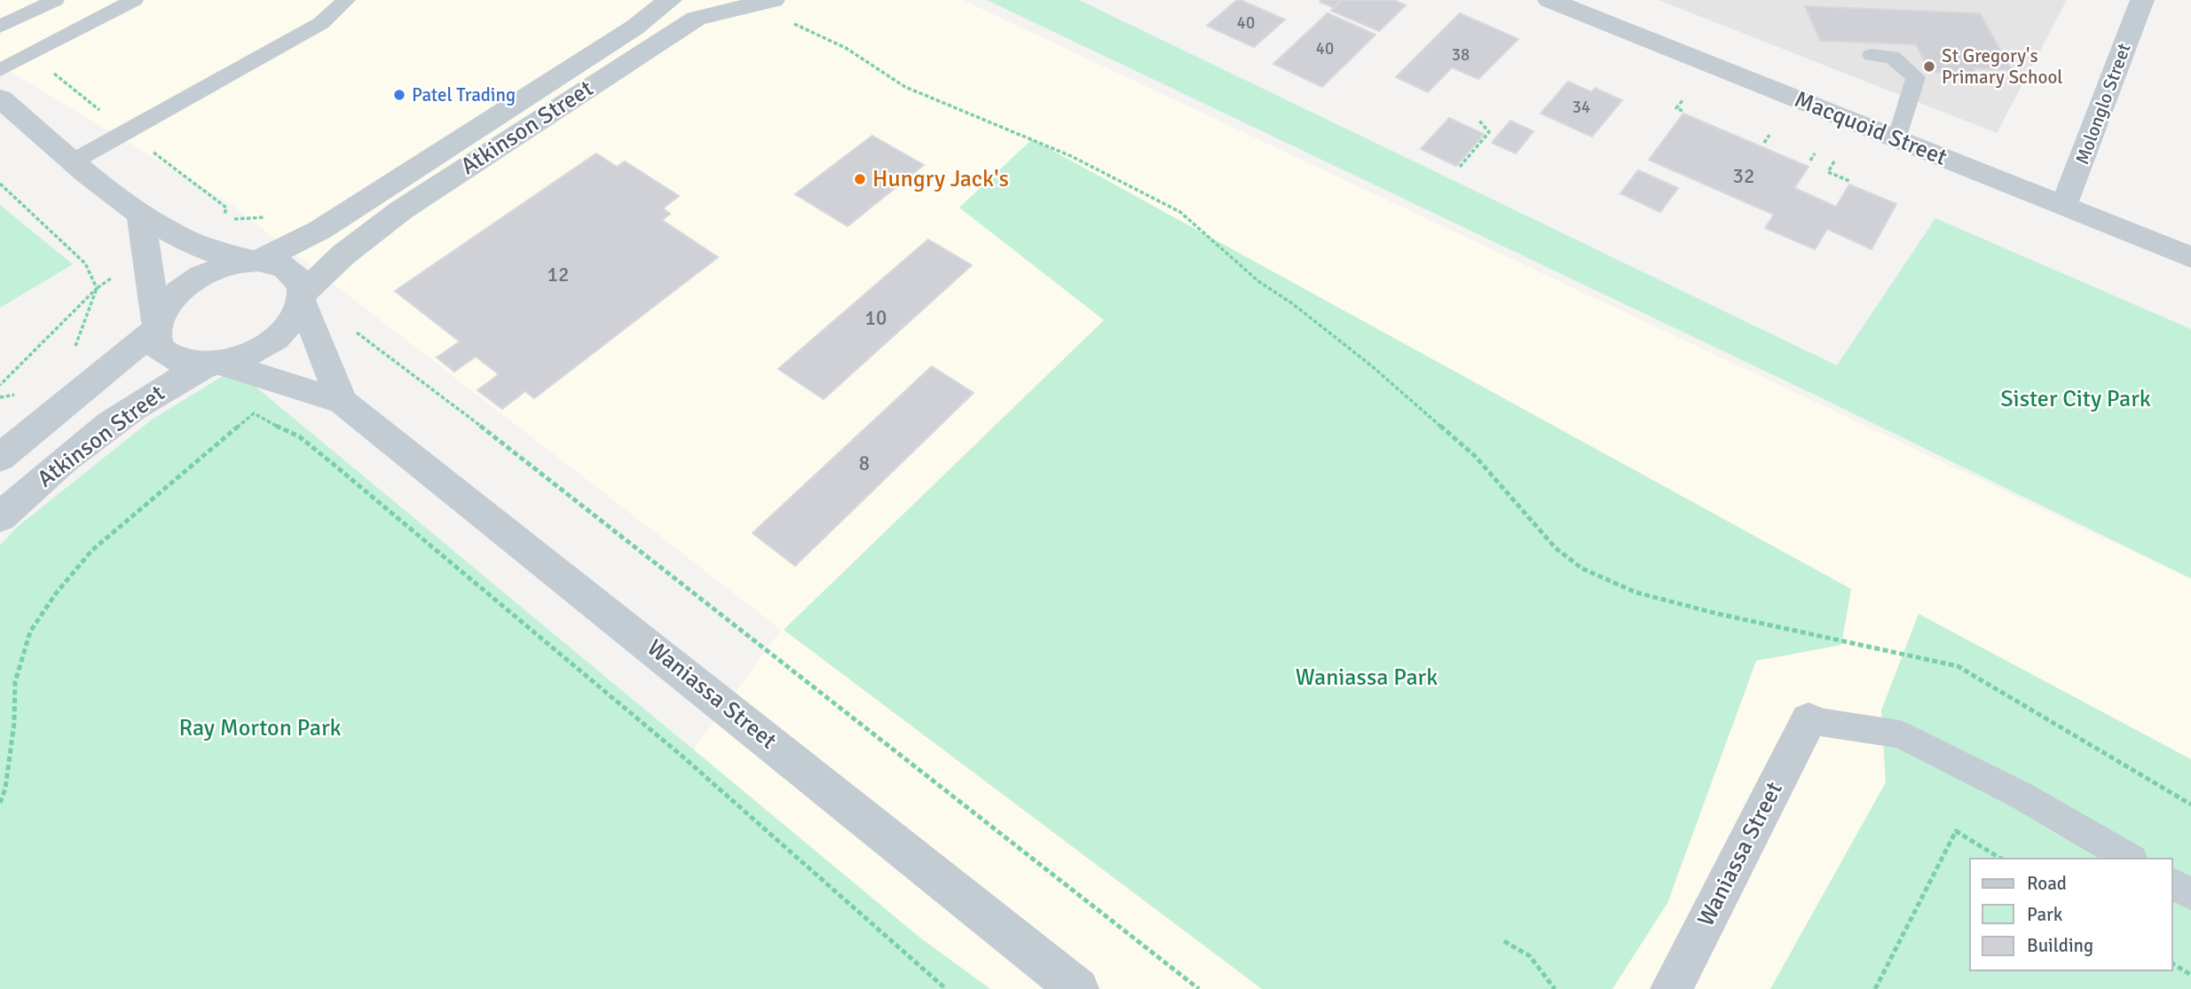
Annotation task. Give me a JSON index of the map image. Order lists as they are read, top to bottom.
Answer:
{
  "streets": {
    "street": [
      "Molonglo Street",
      "Atkinson Street",
      "Macquoid Street",
      "Waniassa Street"
    ]
  },
  "crossings": [
    ["Molonglo Street", "Macquoid Street"],
    ["Atkinson Street", "Waniassa Street"]
  ],
  "parks": ["Sister City Park", "Waniassa Park", "Ray Morton Park"],
  "places": ["St Gregory's Primary School", "Patel Trading", "Hungry Jack's"],
  "house_numbers": [
    "40",
    "40",
    "38",
    "34",
    "32",
    "12",
    "10",
    "8"
  ],
  "legend": ["Road", "Park", "Building"]
}
